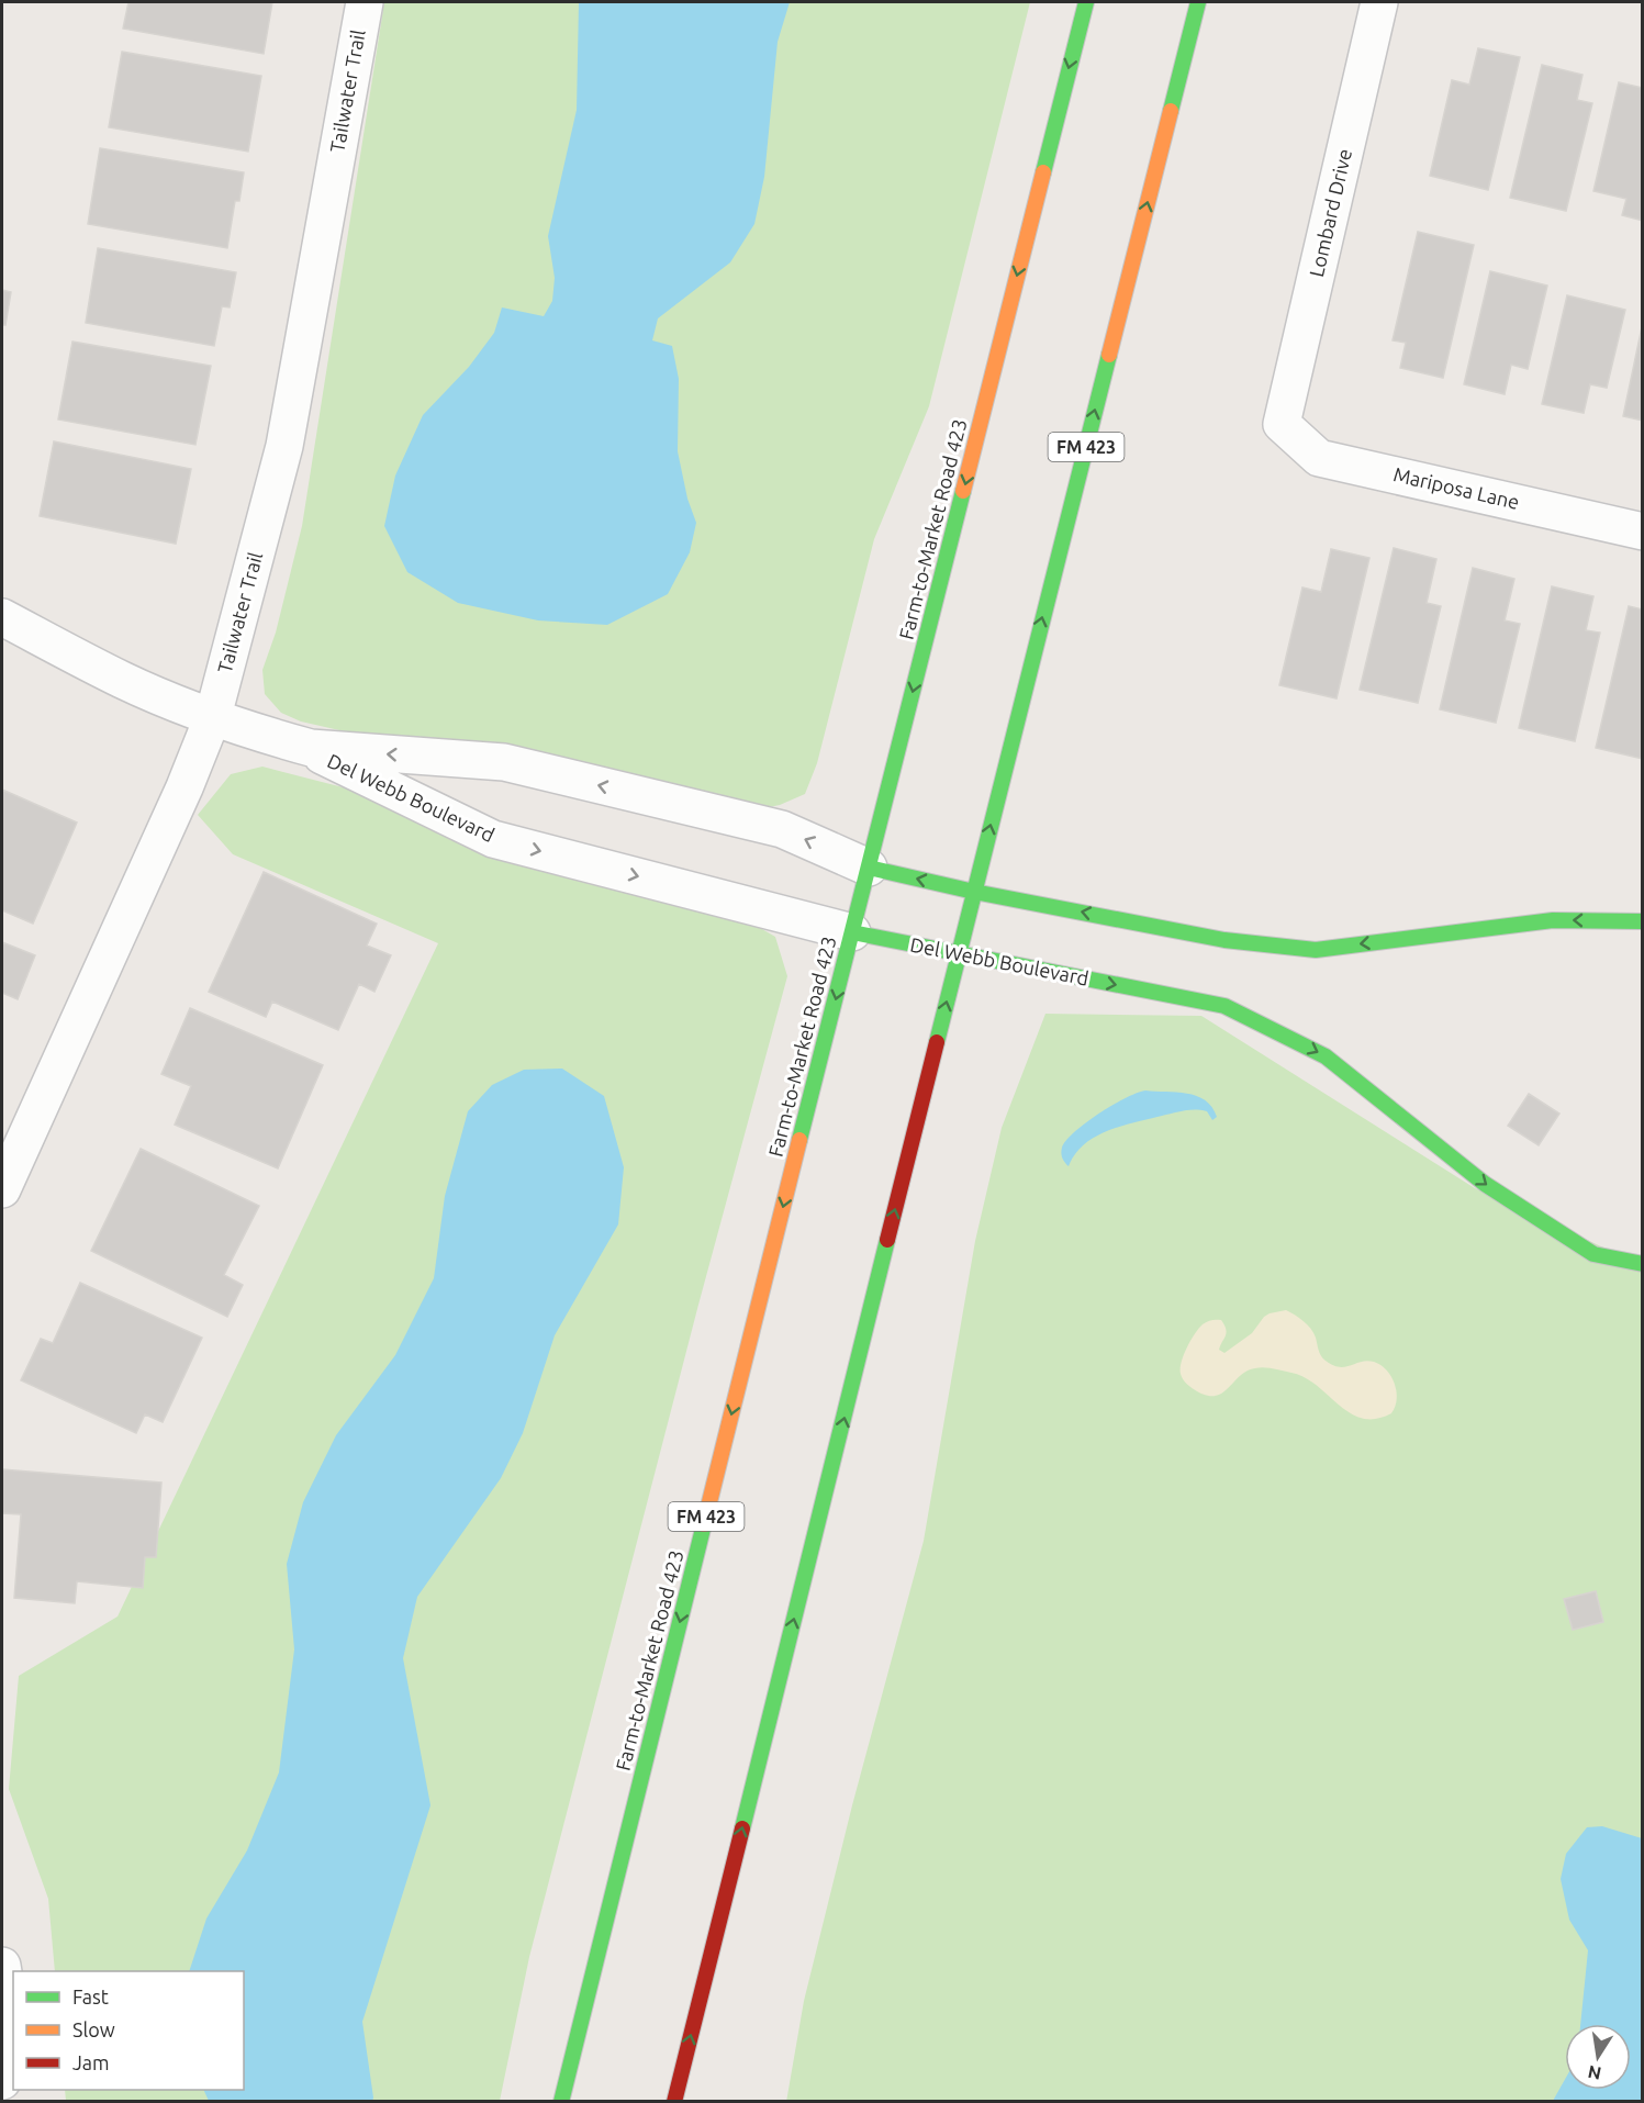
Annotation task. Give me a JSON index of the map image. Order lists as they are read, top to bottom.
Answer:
{
  "streets": {
    "main road": ["FM 423", "Farm-to-Market Road 423", "Del Webb Boulevard"],
    "street": ["Tailwater Trail", "Lombard Drive", "Mariposa Lane"]
  },
  "crossings": [
    ["Tailwater Trail", "Del Webb Boulevard"],
    ["Lombard Drive", "Mariposa Lane"],
    ["FM 423", "Del Webb Boulevard"],
    ["Farm-to-Market Road 423", "Del Webb Boulevard"]
  ],
  "legend": ["Fast", "Slow", "Jam"],
  "north": "bottom"
}
